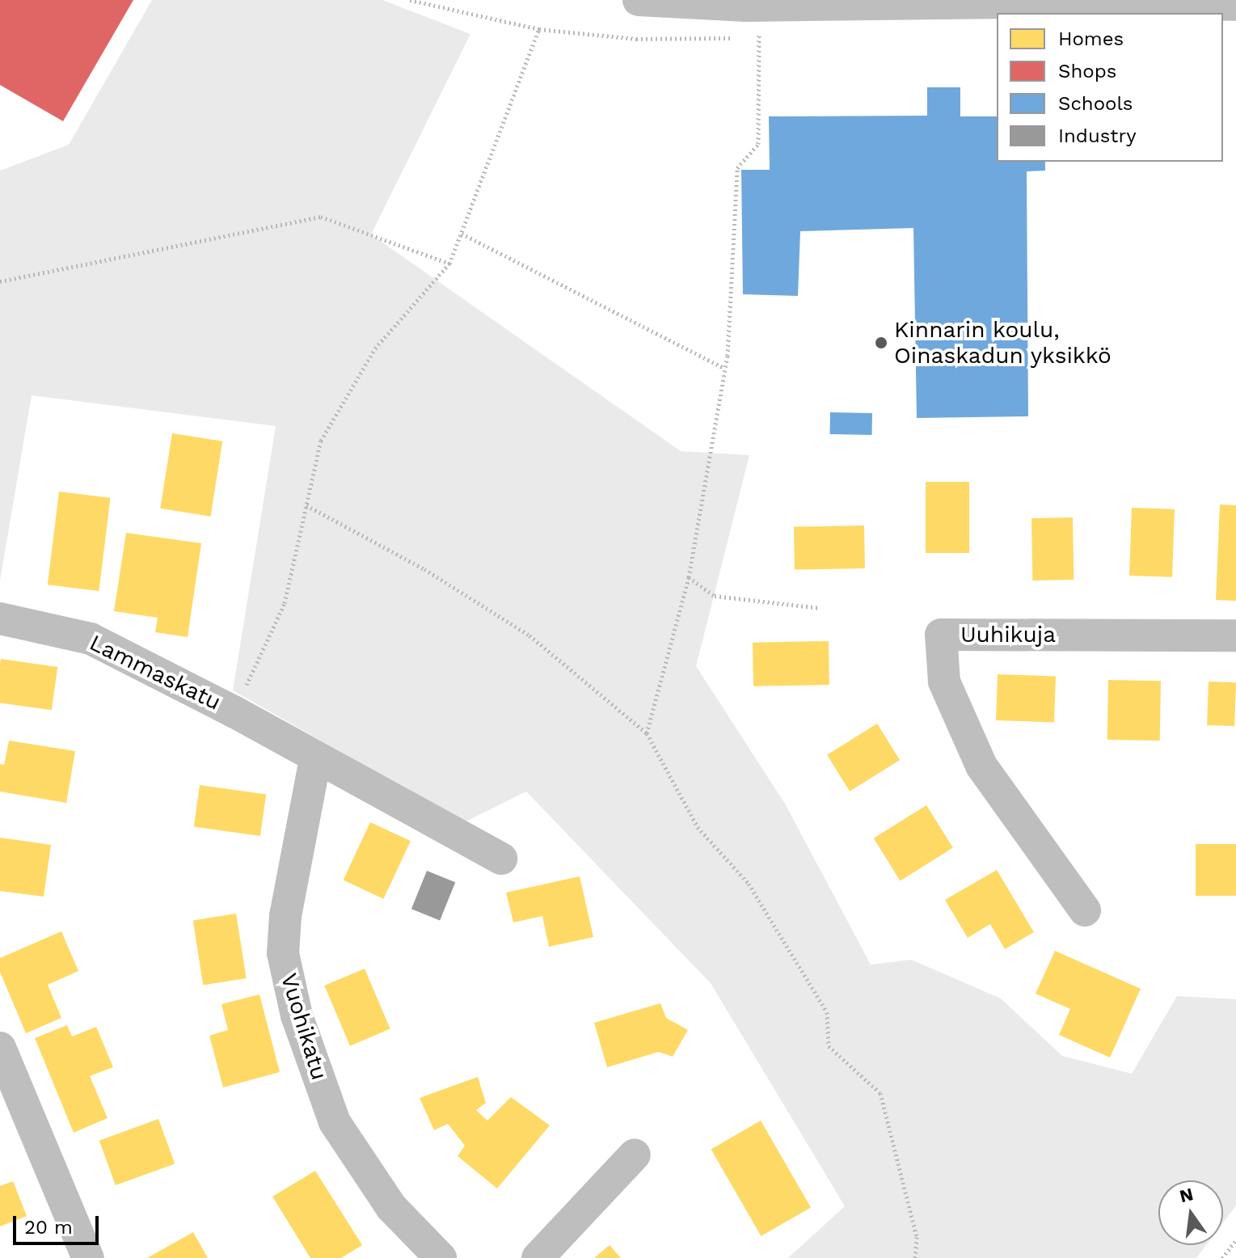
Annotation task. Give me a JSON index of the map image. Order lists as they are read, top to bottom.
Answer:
{
  "streets": {
    "street": ["Uuhikuja", "Lammaskatu", "Vuohikatu"]
  },
  "crossings": [
    ["Lammaskatu", "Vuohikatu"]
  ],
  "places": ["Kinnarin koulu, Oinaskadun yksikkö"],
  "legend": [
    "Homes",
    "Shops",
    "Schools",
    "Industry"
  ],
  "scale_bar": "20 m",
  "north": "top"
}
